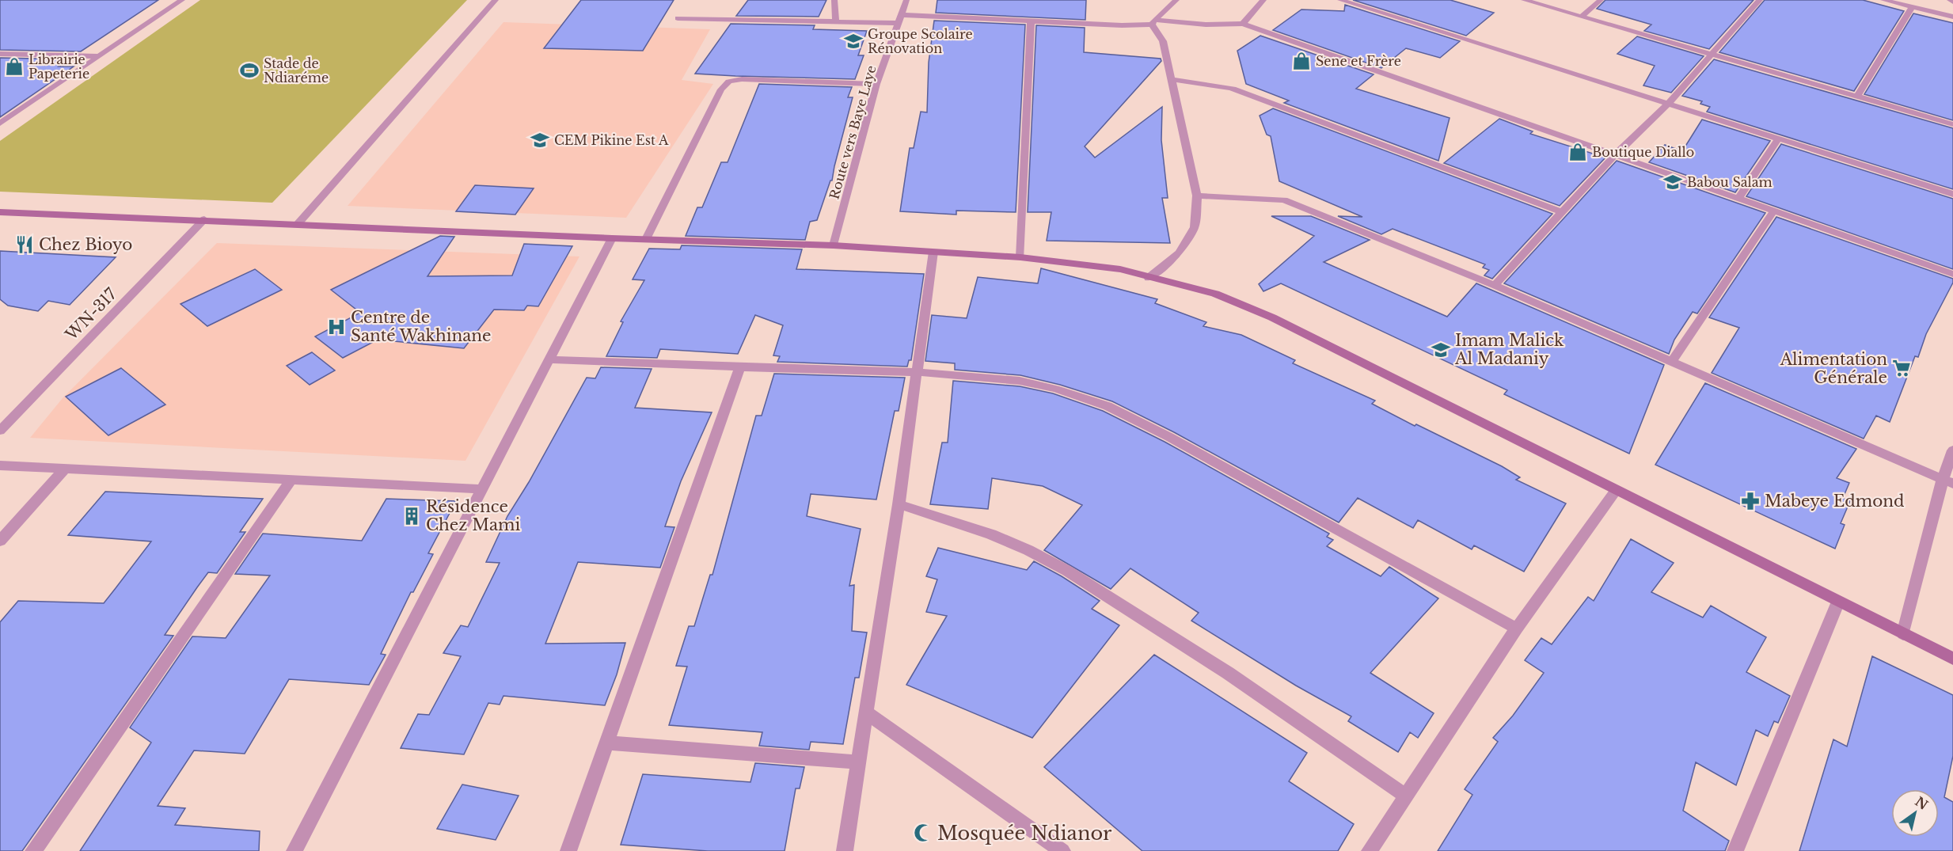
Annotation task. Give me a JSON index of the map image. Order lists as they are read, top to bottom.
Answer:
{
  "streets": {
    "street": ["Route vers Baye Laye", "WN-317"]
  },
  "places": {
    "school or university": [
      "Groupe Scolaire Rénovation",
      "CEM Pikine Est A",
      "Babou Salam",
      "Imam Malick Al Madaniy"
    ],
    "shop": ["Sene et Frère", "Librairie Papeterie", "Boutique Diallo"],
    "sports": ["Stade de Ndiaréme"],
    "restaurant": ["Chez Bioyo"],
    "hospital": ["Centre de Santé Wakhinane"],
    "supermarket": ["Alimentation Générale"],
    "pharmacy": ["Mabeye Edmond"],
    "building": ["Résidence Chez Mami"],
    "mosque": ["Mosquée Ndianor"]
  },
  "north": "top right"
}
